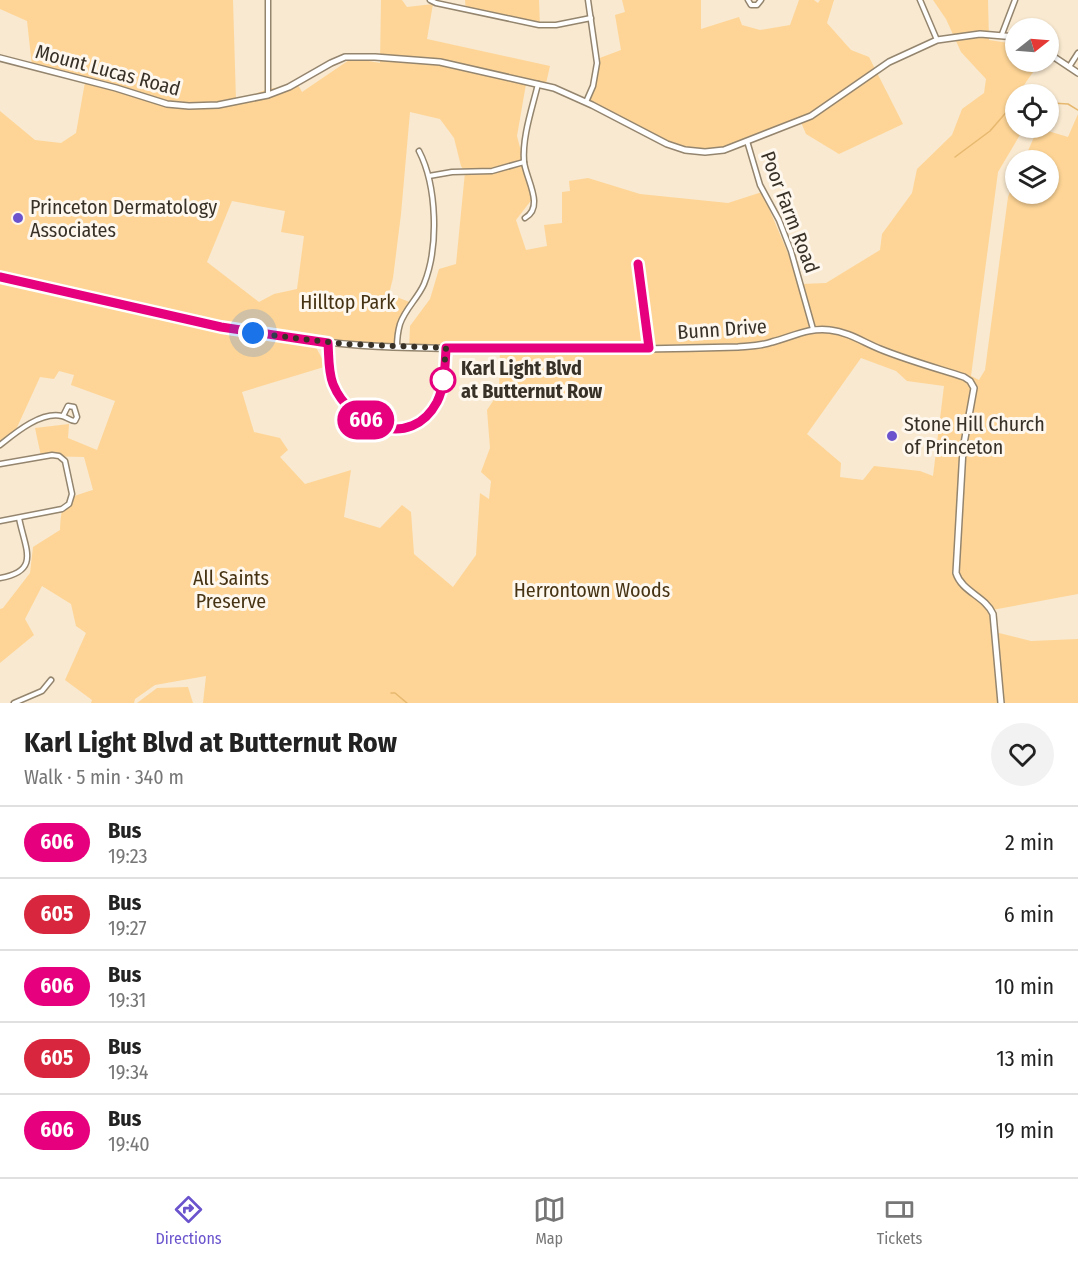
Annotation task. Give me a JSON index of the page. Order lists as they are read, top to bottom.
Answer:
{
  "streets": {
    "street": ["Mount Lucas Road", "Poor Farm Road", "Bunn Drive"]
  },
  "crossings": [
    ["Mount Lucas Road", "Poor Farm Road"],
    ["Poor Farm Road", "Bunn Drive"]
  ],
  "parks": ["Hilltop Park", "All Saints Preserve", "Herrontown Woods"],
  "places": ["Princeton Dermatology Associates", "Karl Light Blvd at Butternut Row", "Stone Hill Church of Princeton"],
  "lines": ["bus line 606"],
  "north": "right",
  "page": {
    "on_map": "606",
    "heading": ["Karl Light Blvd at Butternut Row", "Walk · 5 min · 340 m"],
    "list": [
      {
        "mark": "606",
        "name": "Bus",
        "note": "19:23",
        "value": "2 min"
      },
      {
        "mark": "605",
        "name": "Bus",
        "note": "19:27",
        "value": "6 min"
      },
      {
        "mark": "606",
        "name": "Bus",
        "note": "19:31",
        "value": "10 min"
      },
      {
        "mark": "605",
        "name": "Bus",
        "note": "19:34",
        "value": "13 min"
      },
      {
        "mark": "606",
        "name": "Bus",
        "note": "19:40",
        "value": "19 min"
      }
    ],
    "tabs": ["Directions", "Map", "Tickets"]
  }
}
